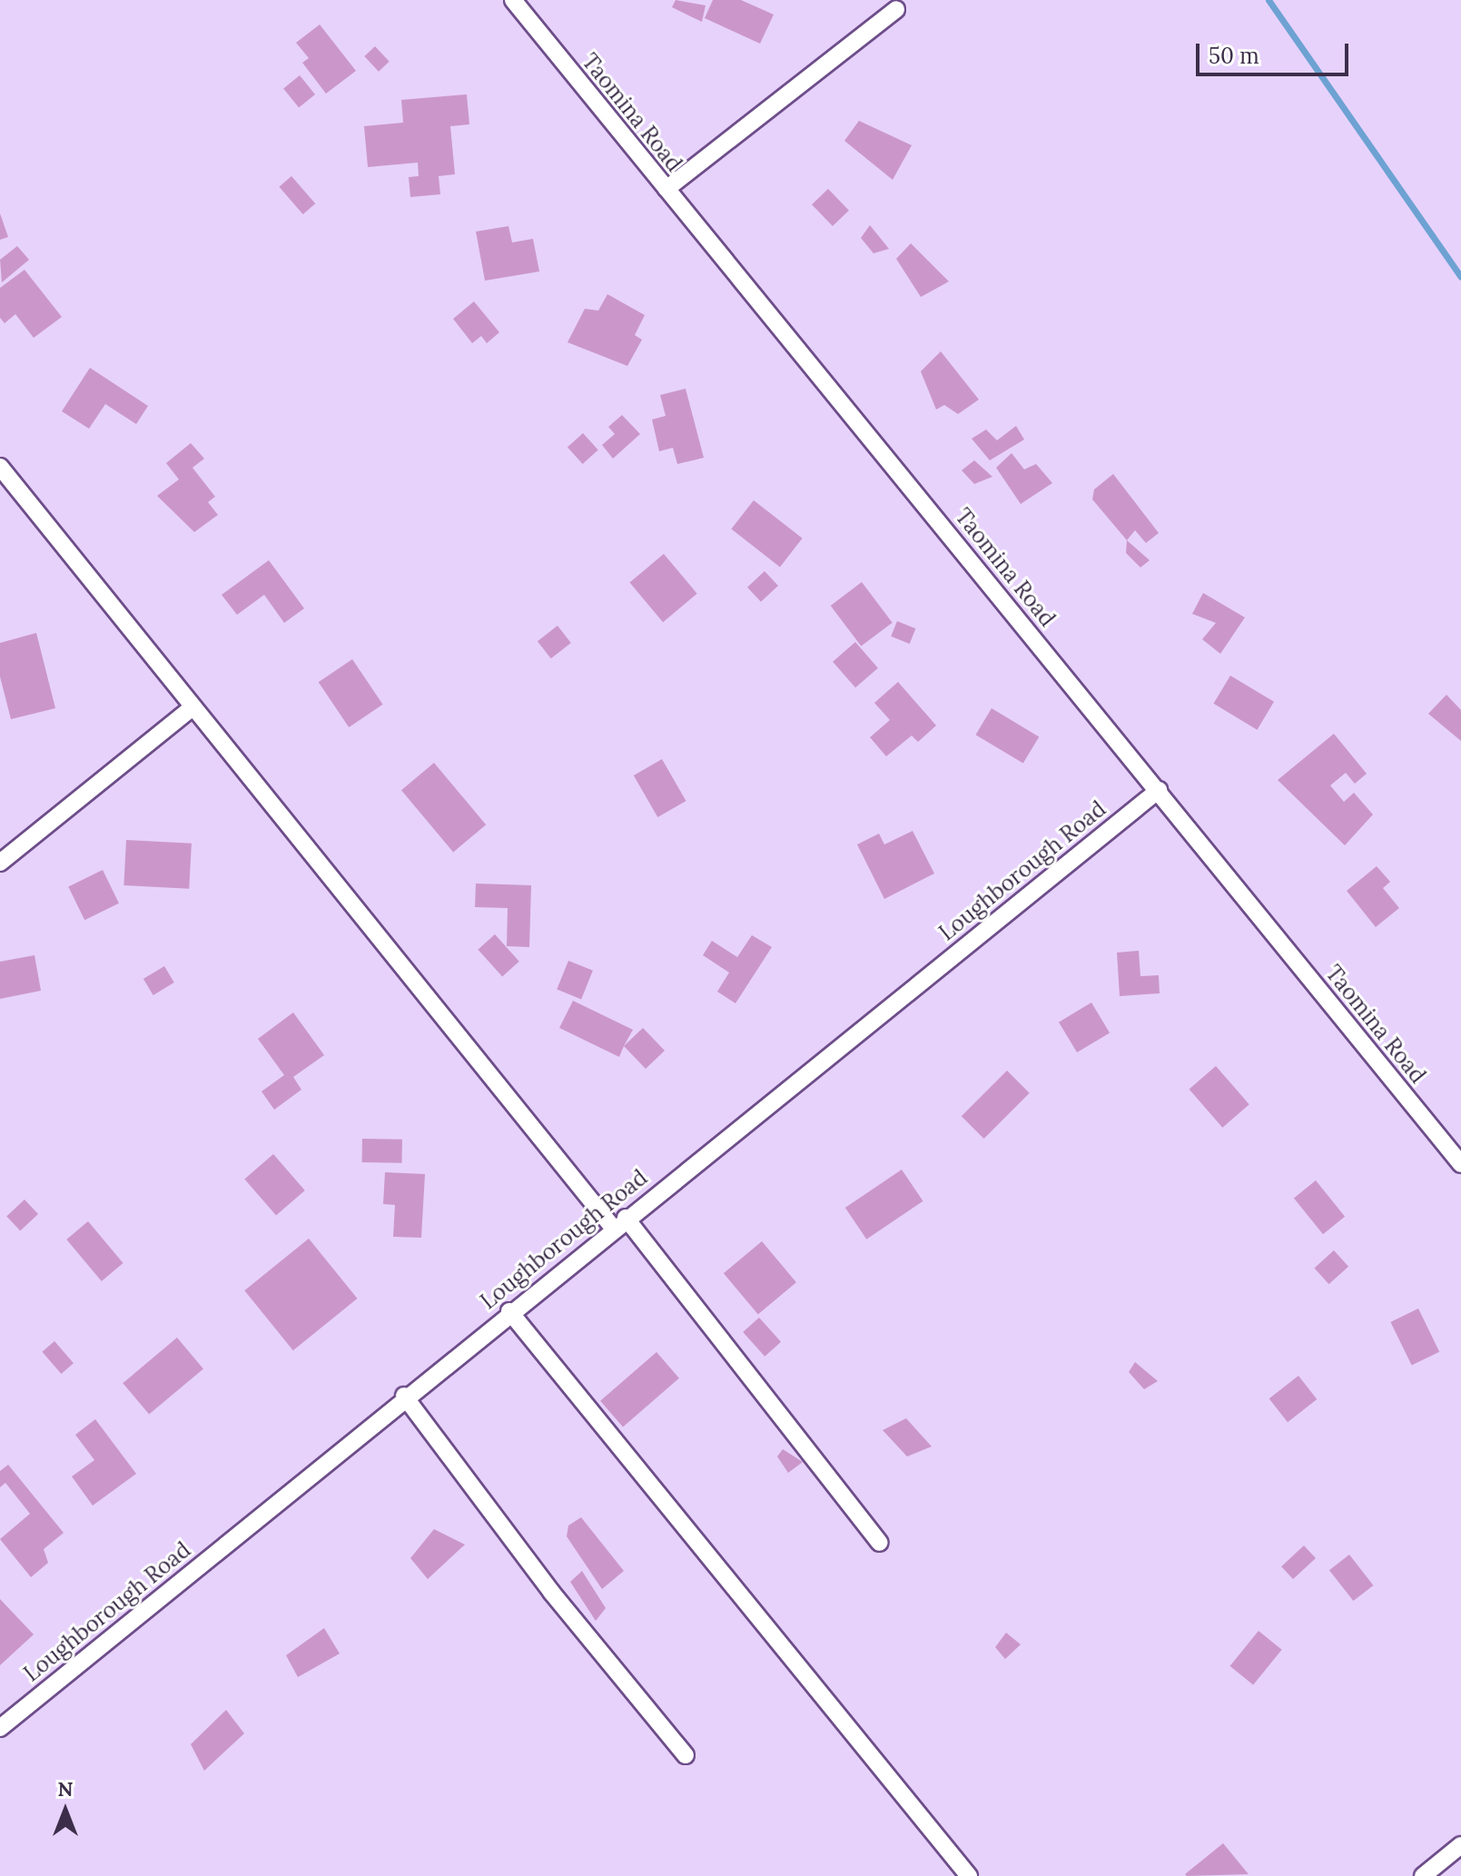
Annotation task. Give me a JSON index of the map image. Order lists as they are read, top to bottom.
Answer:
{
  "streets": {
    "street": ["Taomina Road", "Loughborough Road"]
  },
  "crossings": [
    ["Taomina Road", "Loughborough Road"]
  ],
  "scale_bar": "50 m",
  "north": "top"
}
